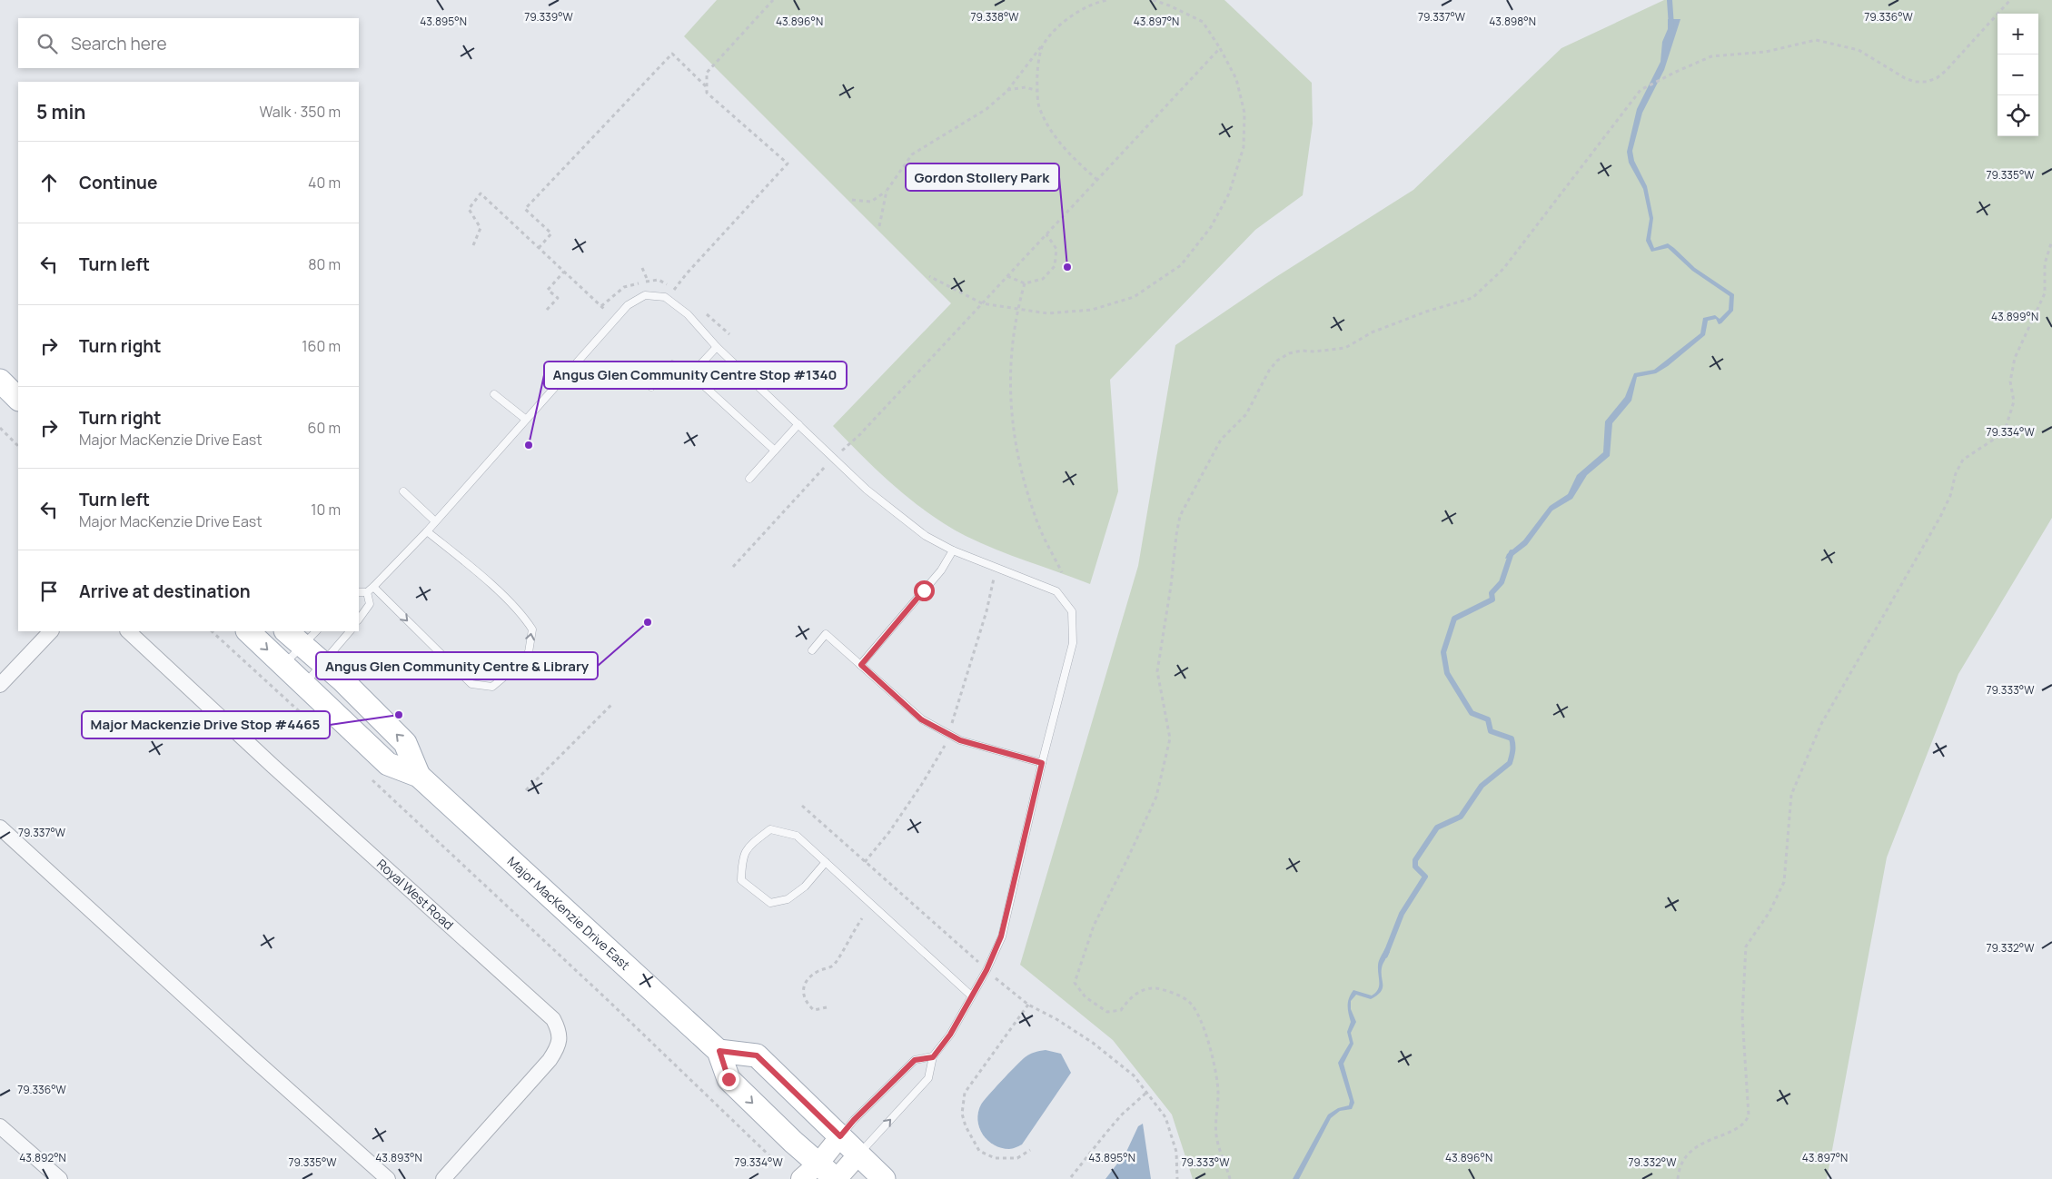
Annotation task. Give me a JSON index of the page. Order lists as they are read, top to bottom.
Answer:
{
  "streets": {
    "main road": ["Major MacKenzie Drive East"],
    "street": ["Royal West Road"]
  },
  "places": [
    "Gordon Stollery Park",
    "Angus Glen Community Centre Stop #1340",
    "Angus Glen Community Centre & Library",
    "Major Mackenzie Drive Stop #4465"
  ],
  "page": {
    "map_buttons": ["+", "−"],
    "search": "Search here",
    "heading": ["5 min", "Walk · 350 m"],
    "list": [
      ["Continue", "40 m"],
      ["Turn left", "80 m"],
      ["Turn right", "160 m"],
      ["Turn right", "Major MacKenzie Drive East", "60 m"],
      ["Turn left", "Major MacKenzie Drive East", "10 m"],
      "Arrive at destination"
    ]
  },
  "coordinates": [
    "79.339°W",
    "79.338°W",
    "79.337°W",
    "79.336°W",
    "43.895°N",
    "43.896°N",
    "43.898°N",
    "43.897°N",
    "79.335°W",
    "43.899°N",
    "79.334°W",
    "79.333°W",
    "79.332°W",
    "43.892°N",
    "43.893°N"
  ]
}
